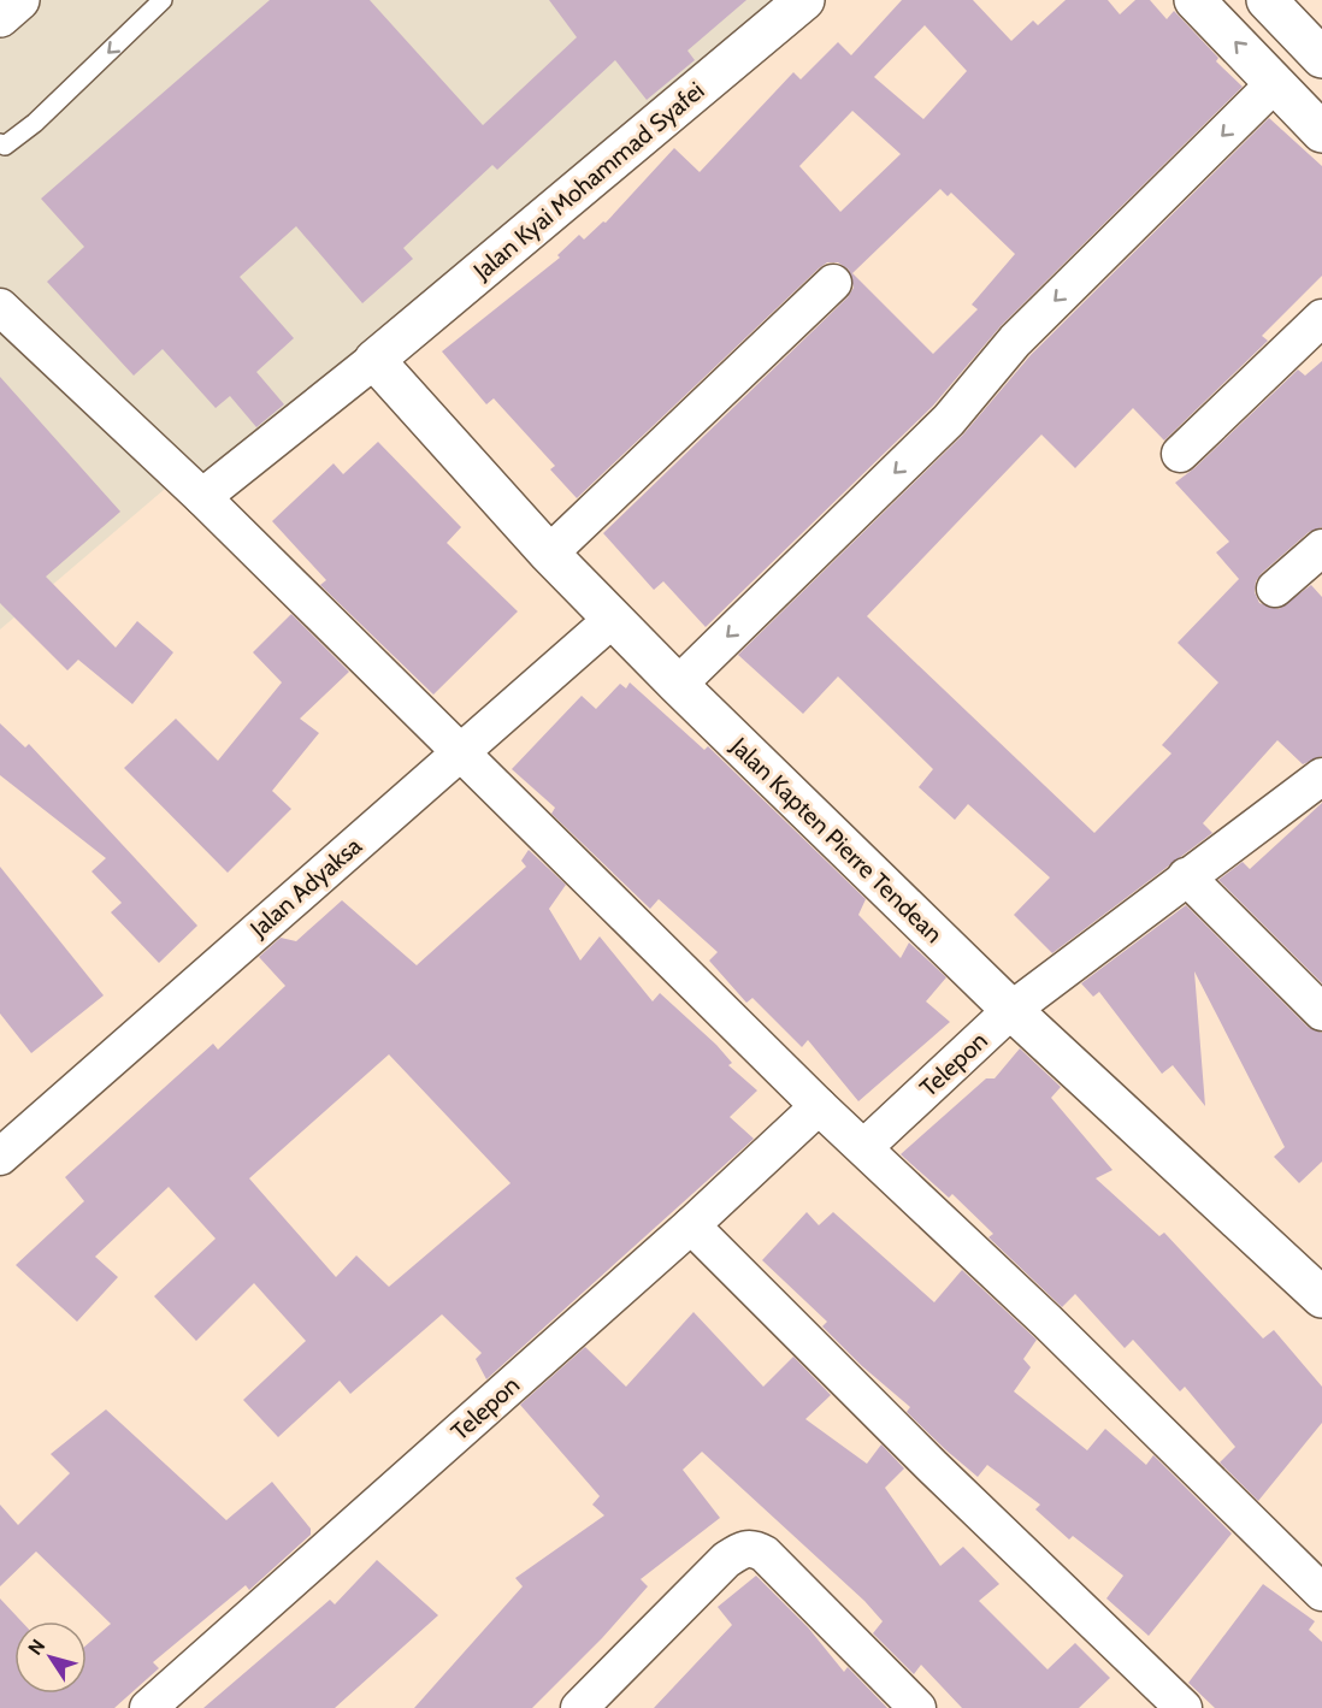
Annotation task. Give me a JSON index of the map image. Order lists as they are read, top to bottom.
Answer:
{
  "streets": {
    "main road": ["Jalan Kyai Mohammad Syafei", "Jalan Kapten Pierre Tendean"],
    "street": ["Jalan Adyaksa", "Telepon"]
  },
  "crossings": [
    ["Jalan Kyai Mohammad Syafei", "Jalan Kapten Pierre Tendean"],
    ["Jalan Kapten Pierre Tendean", "Jalan Adyaksa"],
    ["Jalan Kapten Pierre Tendean", "Telepon"]
  ],
  "north": "top left"
}
